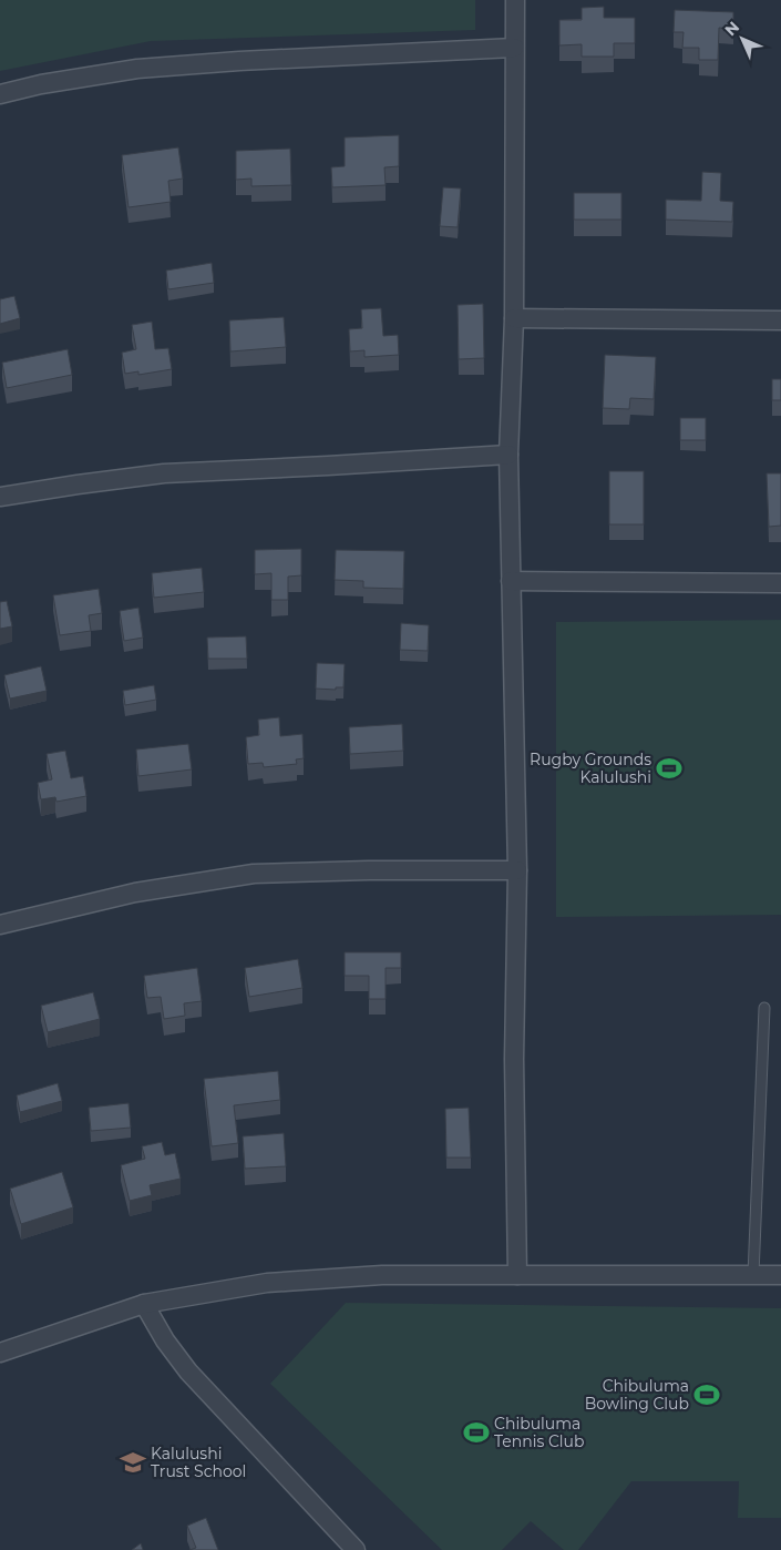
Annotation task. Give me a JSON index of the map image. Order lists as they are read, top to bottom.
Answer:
{
  "places": {
    "sports": ["Rugby Grounds Kalulushi", "Chibuluma Bowling Club", "Chibuluma Tennis Club"],
    "school or university": ["Kalulushi Trust School"]
  },
  "north": "top left"
}
